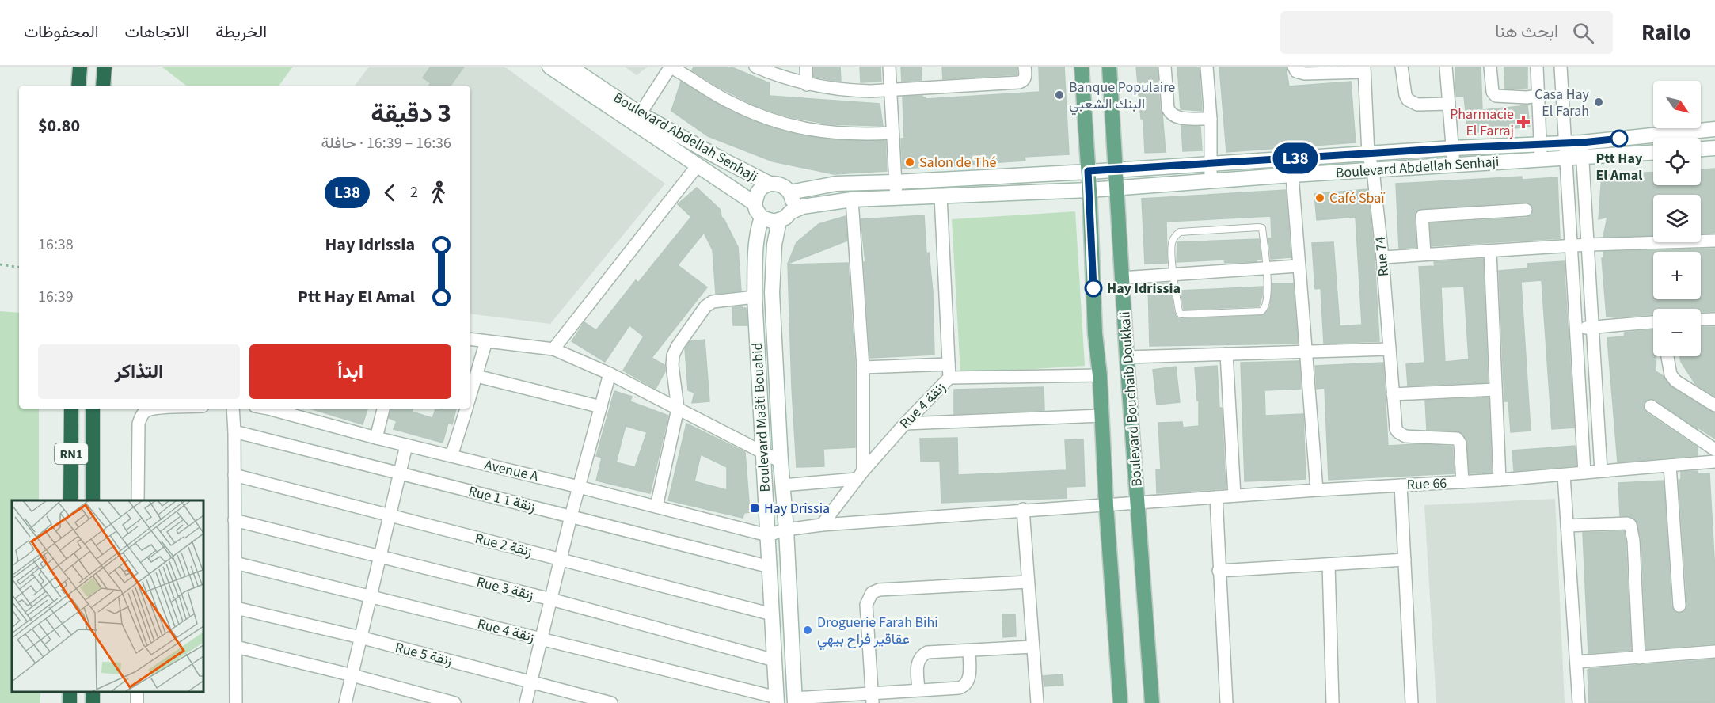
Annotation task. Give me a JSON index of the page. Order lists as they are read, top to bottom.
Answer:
{
  "streets": {
    "highway": ["RN1"],
    "main road": ["Boulevard Bouchaib Doukkali"],
    "street": [
      "Boulevard Abdellah Senhaji",
      "Rue 74",
      "Rue 4 زنقة",
      "Boulevard Maâti Bouabid",
      "Avenue A",
      "Rue 66",
      "Rue 1 زنقة 1",
      "Rue 2 زنقة",
      "Rue 3 زنقة",
      "Rue 5 زنقة"
    ]
  },
  "crossings": [
    ["Boulevard Abdellah Senhaji", "Rue 74"],
    ["Boulevard Abdellah Senhaji", "Boulevard Bouchaib Doukkali"],
    ["Boulevard Abdellah Senhaji", "Rue 4 زنقة"],
    ["Boulevard Abdellah Senhaji", "Boulevard Maâti Bouabid"],
    ["Rue 74", "Rue 66"],
    ["Boulevard Bouchaib Doukkali", "Rue 66"],
    ["Rue 4 زنقة", "Boulevard Maâti Bouabid"],
    ["Rue 4 زنقة", "Rue 66"],
    ["Boulevard Maâti Bouabid", "Avenue A"],
    ["Boulevard Maâti Bouabid", "Rue 1 زنقة 1"],
    ["Boulevard Maâti Bouabid", "Rue 2 زنقة"],
    ["Boulevard Maâti Bouabid", "Rue 3 زنقة"]
  ],
  "places": {
    "other": [
      "Banque Populaire البنك الشعبي",
      "Casa Hay El Farah",
      "Ptt Hay El Amal",
      "Salon de Thé",
      "Café Sbaï",
      "Hay Idrissia",
      "Droguerie Farah Bihi عقاقير فراح بيهي"
    ],
    "health": ["Pharmacie El Farraj"],
    "transit": ["Hay Drissia"]
  },
  "lines": ["bus line L38"],
  "north": "bottom right",
  "page": {
    "header": "Railo",
    "search": "ابحث هنا",
    "nav": ["الخريطة", "الاتجاهات", "المحفوظات"],
    "on_map": "L38",
    "map_buttons": ["+", "−"],
    "heading": ["3 دقيقة", "16:36 – 16:39 · حافلة", "$0.80"],
    "legs": ["2", "L38"],
    "list": [
      {
        "name": "Hay Idrissia",
        "value": "16:38"
      },
      {
        "name": "Ptt Hay El Amal",
        "value": "16:39"
      }
    ],
    "buttons": ["ابدأ", "التذاكر"]
  }
}
